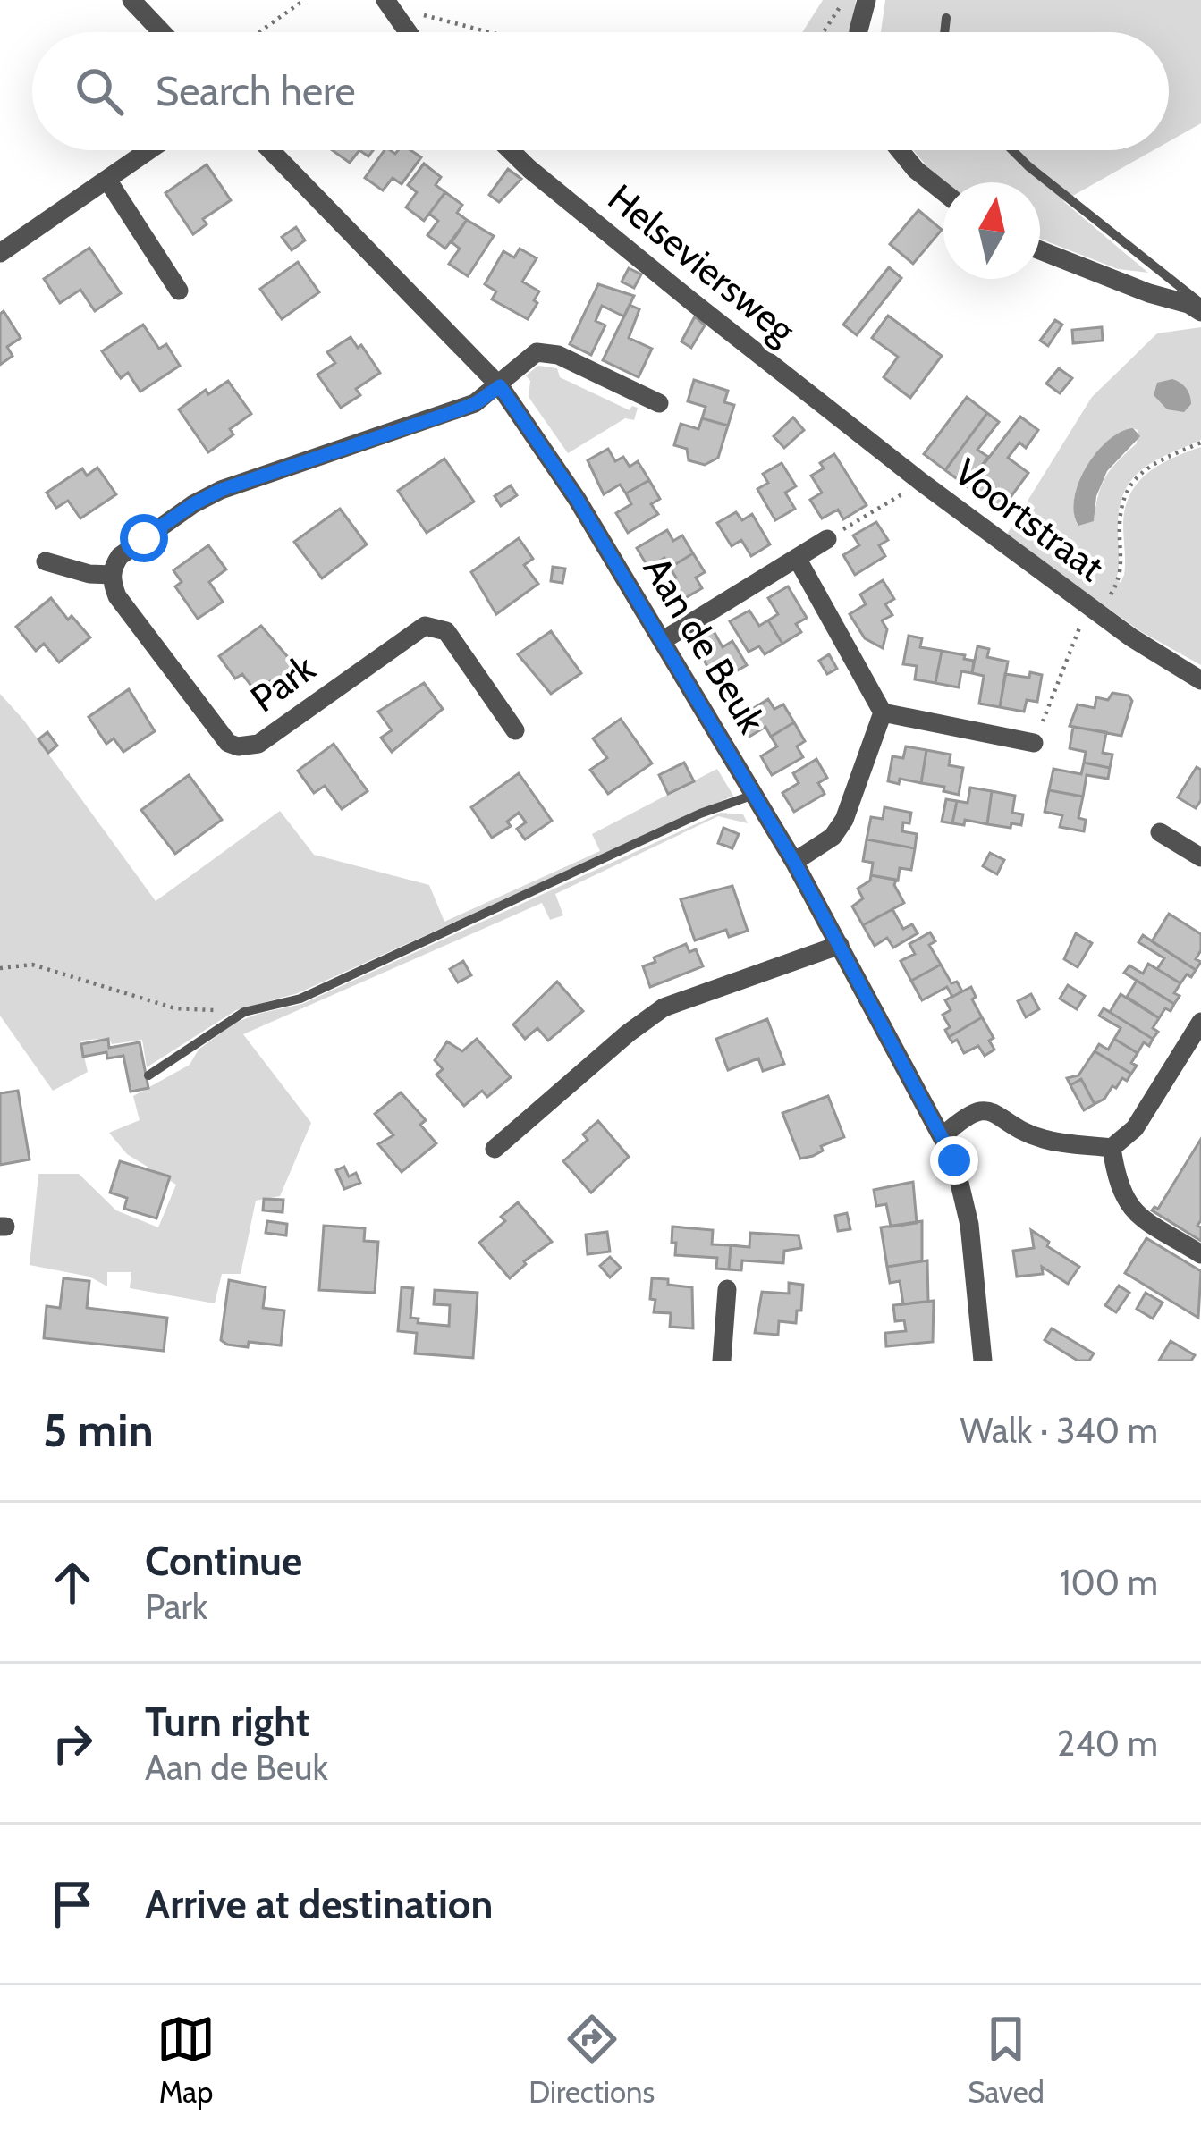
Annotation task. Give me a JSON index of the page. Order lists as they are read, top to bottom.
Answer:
{
  "streets": {
    "street": [
      "Helseviersweg",
      "Voortstraat",
      "Aan de Beuk",
      "Park"
    ]
  },
  "crossings": [
    ["Helseviersweg", "Voortstraat"]
  ],
  "north": "top",
  "page": {
    "search": "Search here",
    "heading": ["5 min", "Walk · 340 m"],
    "list": [
      ["Continue", "Park", "100 m"],
      ["Turn right", "Aan de Beuk", "240 m"],
      "Arrive at destination"
    ],
    "nav": ["Map", "Directions", "Saved"]
  }
}
